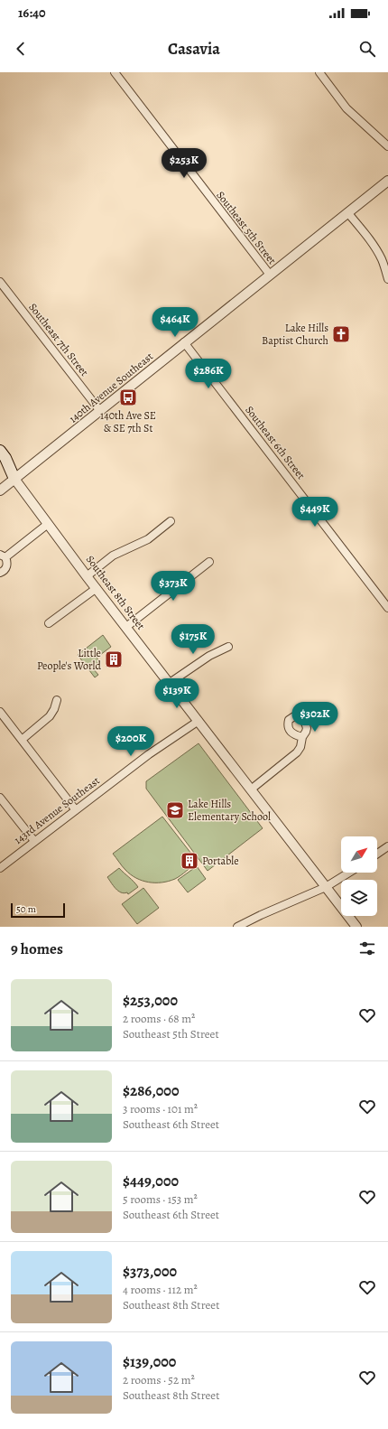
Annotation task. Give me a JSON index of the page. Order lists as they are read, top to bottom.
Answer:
{
  "streets": {
    "street": [
      "Southeast 5th Street",
      "Southeast 7th Street",
      "140th Avenue Southeast",
      "Southeast 6th Street",
      "Southeast 8th Street",
      "143rd Avenue Southeast"
    ]
  },
  "crossings": [
    ["Southeast 5th Street", "140th Avenue Southeast"],
    ["Southeast 7th Street", "140th Avenue Southeast"],
    ["140th Avenue Southeast", "Southeast 6th Street"],
    ["140th Avenue Southeast", "Southeast 8th Street"],
    ["Southeast 8th Street", "143rd Avenue Southeast"]
  ],
  "places": {
    "church": ["Lake Hills Baptist Church"],
    "bus stop": ["140th Ave SE & SE 7th St"],
    "building": ["Little People's World", "Portable"],
    "school or university": ["Lake Hills Elementary School"]
  },
  "scale_bar": "50 m",
  "north": "top right",
  "page": {
    "status": "16:40",
    "header": "Casavia",
    "price": [
      "$253K",
      "$464K",
      "$286K",
      "$449K",
      "$373K",
      "$175K",
      "$139K",
      "$302K",
      "$200K"
    ],
    "scale": "50 m",
    "heading": "9 homes",
    "list": [
      {
        "name": "$253,000",
        "note": "2 rooms · 68 m² · Southeast 5th Street"
      },
      {
        "name": "$286,000",
        "note": "3 rooms · 101 m² · Southeast 6th Street"
      },
      {
        "name": "$449,000",
        "note": "5 rooms · 153 m² · Southeast 6th Street"
      },
      {
        "name": "$373,000",
        "note": "4 rooms · 112 m² · Southeast 8th Street"
      },
      {
        "name": "$139,000",
        "note": "2 rooms · 52 m² · Southeast 8th Street"
      }
    ]
  }
}
